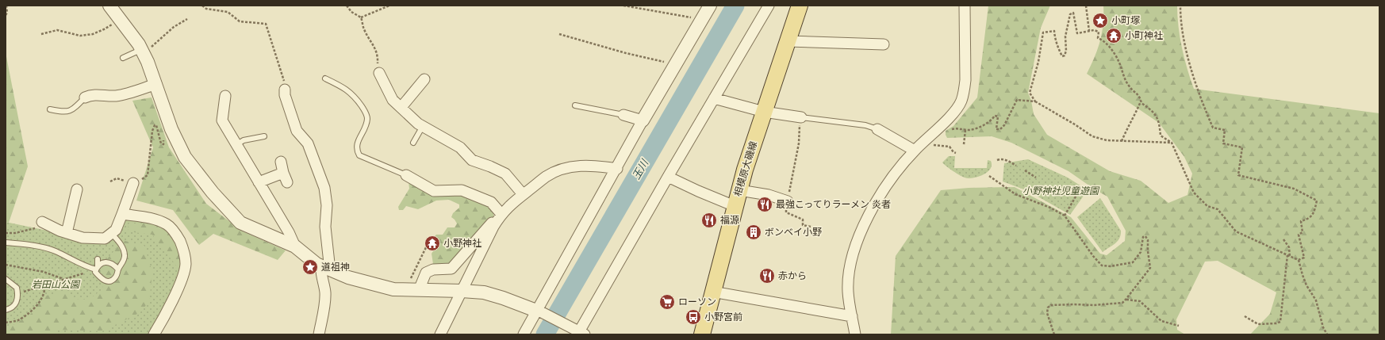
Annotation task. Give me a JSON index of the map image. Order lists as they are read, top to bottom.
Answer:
{
  "streets": {
    "main road": ["相模原大磯線"]
  },
  "water": ["玉川"],
  "parks": ["小野神社児童遊園", "岩田山公園"],
  "places": {
    "place": ["小町塚", "道祖神"],
    "temple": ["小町神社", "小野神社"],
    "restaurant": ["最強こってりラーメン 炎者", "福源", "赤から"],
    "building": ["ボンベイ小野"],
    "supermarket": ["ローソン"],
    "bus stop": ["小野宮前"]
  }
}
